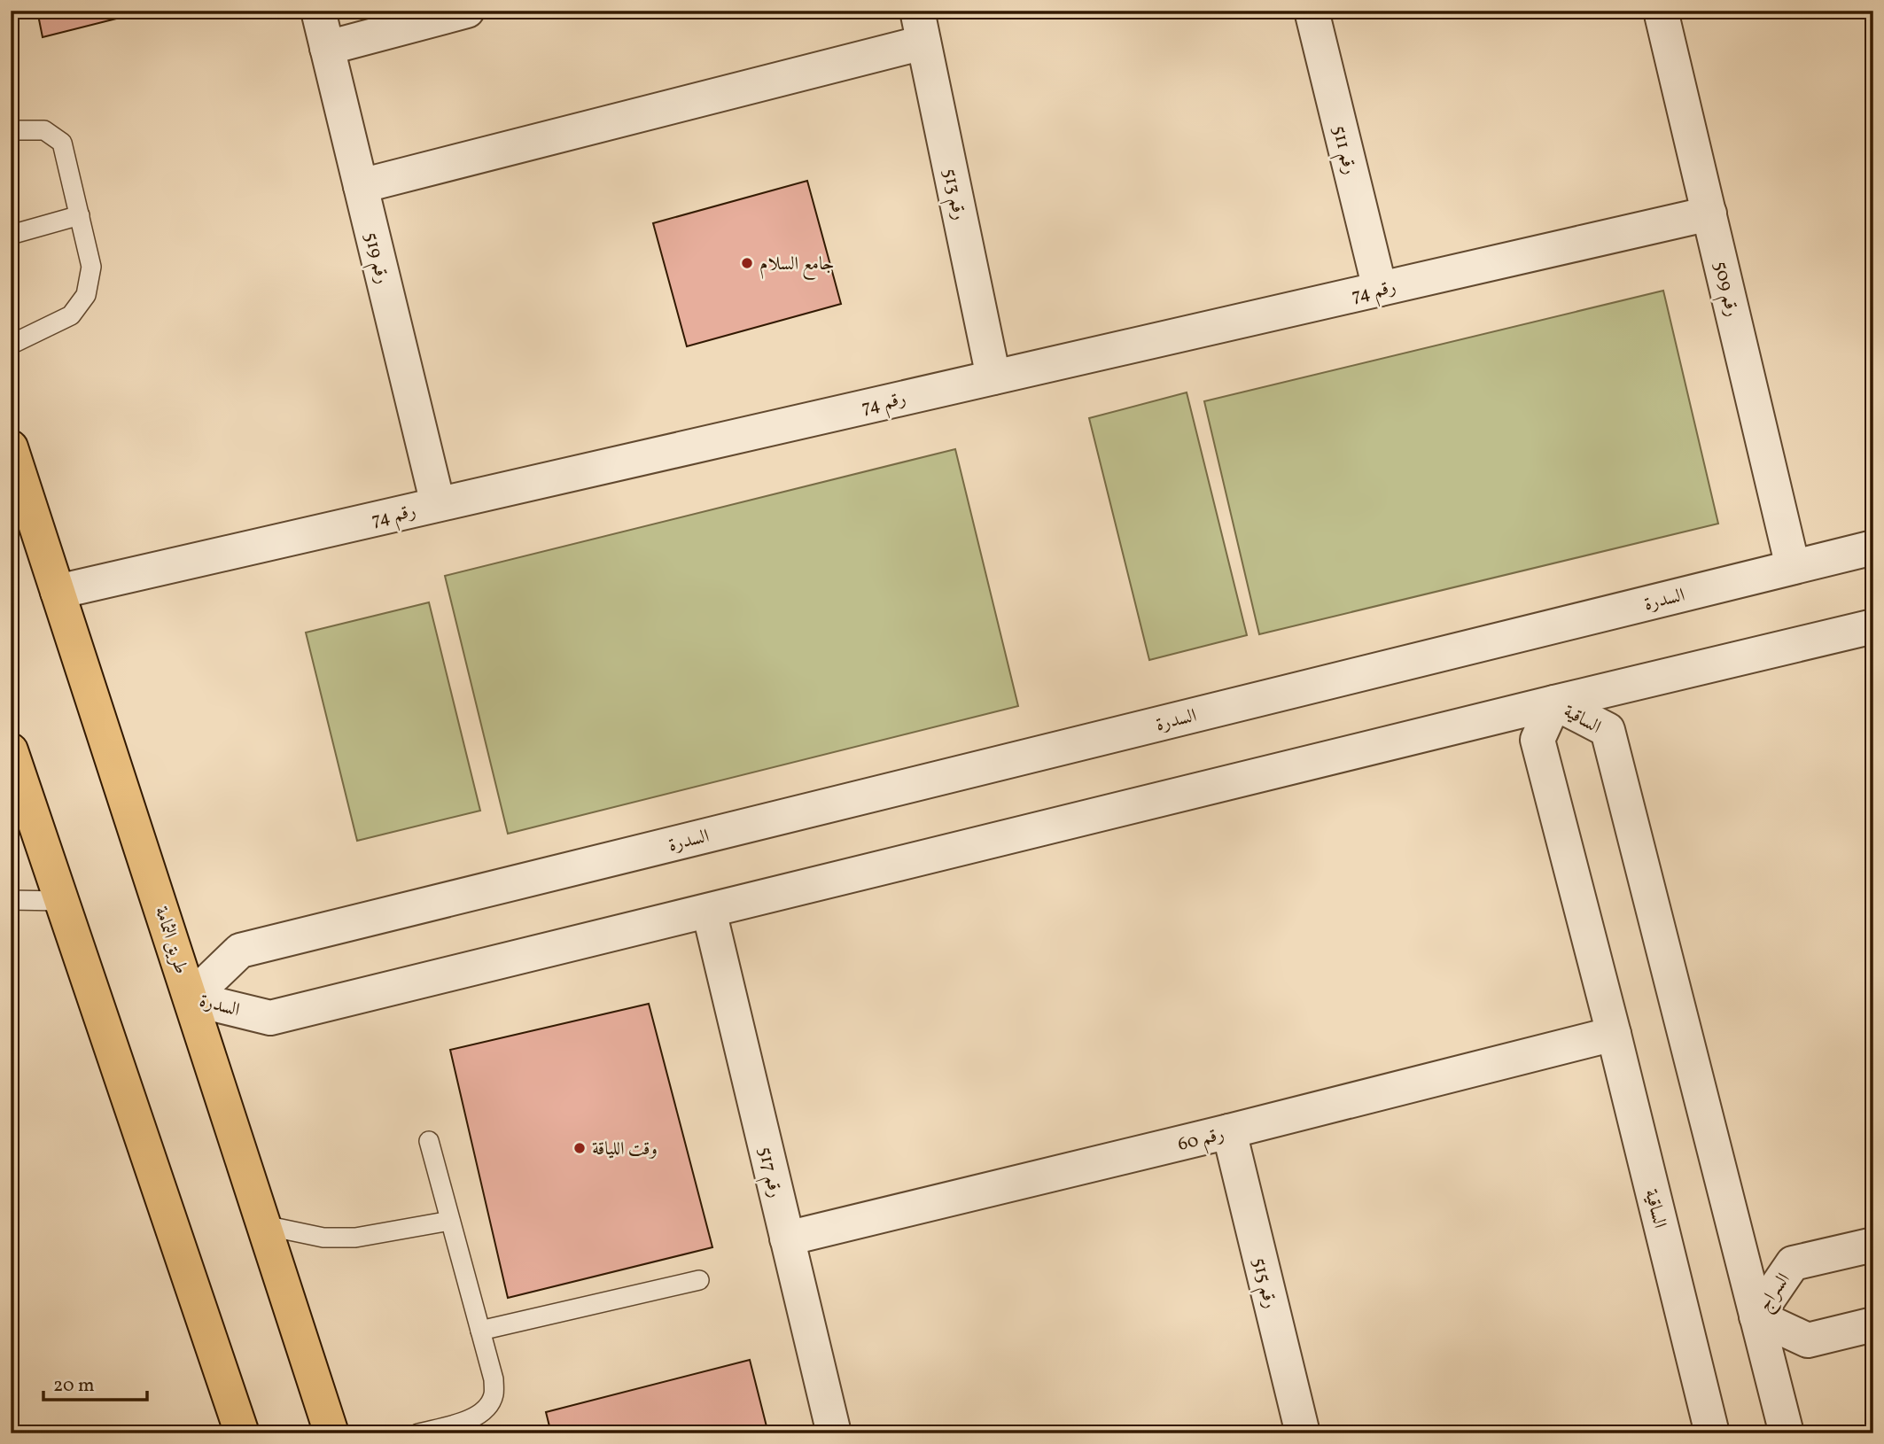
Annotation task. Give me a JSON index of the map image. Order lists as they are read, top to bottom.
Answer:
{
  "streets": {
    "main road": ["طريق الثمامة"],
    "street": [
      "رقم 511",
      "رقم 513",
      "رقم 519",
      "رقم 509",
      "رقم 74",
      "السدرة",
      "الساقية",
      "رقم 60",
      "رقم 517",
      "رقم 515",
      "السراج"
    ]
  },
  "crossings": [
    ["رقم 511", "رقم 74"],
    ["رقم 513", "رقم 74"],
    ["رقم 519", "رقم 74"],
    ["رقم 509", "رقم 74"],
    ["رقم 509", "السدرة"],
    ["رقم 74", "طريق الثمامة"],
    ["السدرة", "الساقية"],
    ["السدرة", "طريق الثمامة"],
    ["السدرة", "رقم 517"],
    ["الساقية", "رقم 60"],
    ["الساقية", "السراج"],
    ["رقم 60", "رقم 517"],
    ["رقم 60", "رقم 515"]
  ],
  "places": ["جامع السلام", "وقت اللياقة"],
  "scale_bar": "20 m"
}
